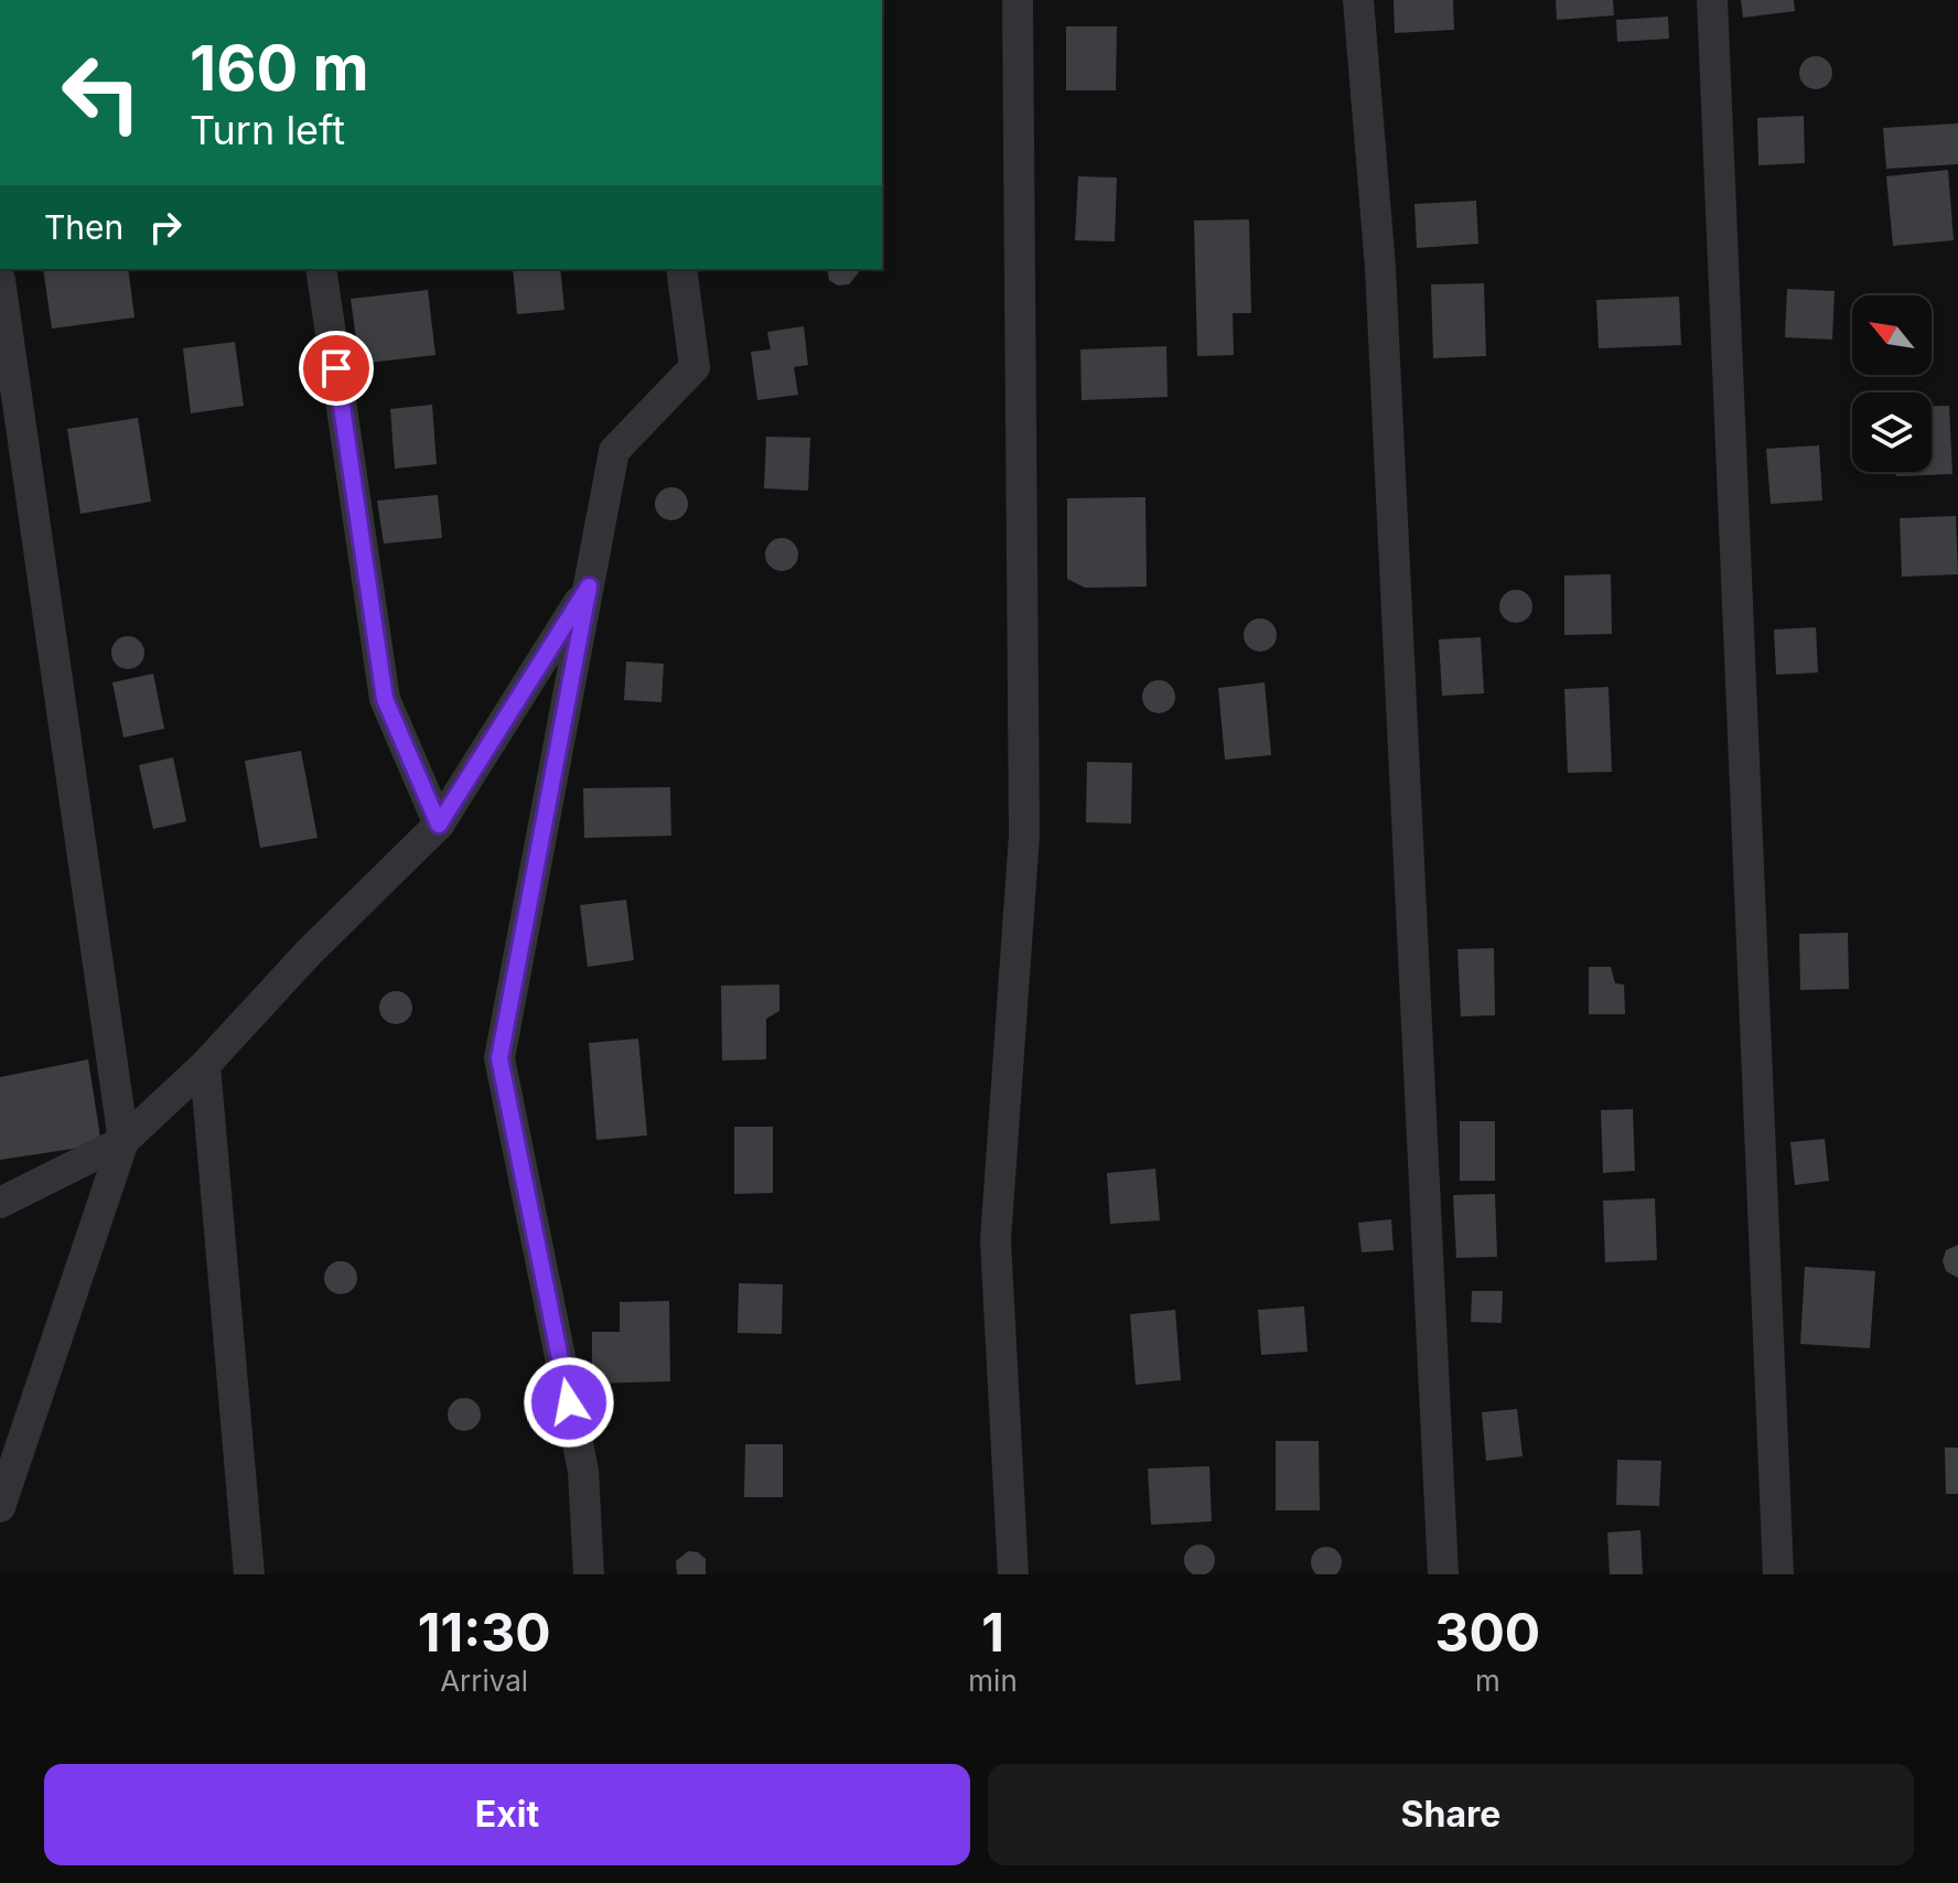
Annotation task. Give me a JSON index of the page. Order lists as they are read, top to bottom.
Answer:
{
  "north": "top left",
  "page": {
    "turn": ["160 m", "Turn left"],
    "then": "Then",
    "eta": [
      "11:30",
      "Arrival",
      "1",
      "min",
      "300",
      "m"
    ],
    "buttons": ["Exit", "Share"]
  }
}
